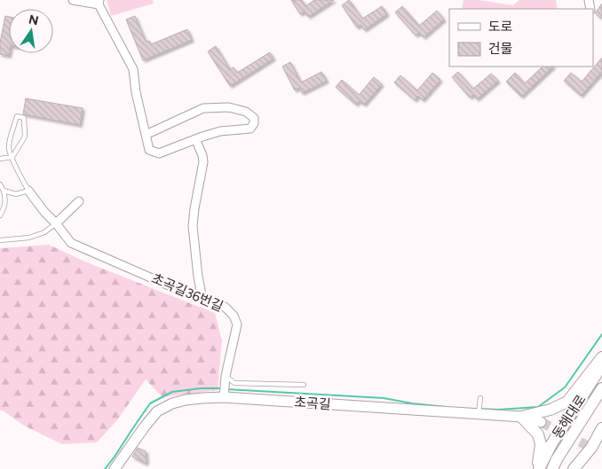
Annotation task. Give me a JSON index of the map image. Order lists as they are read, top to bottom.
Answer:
{
  "streets": {
    "main road": ["동해대로"],
    "street": ["초곡길36번길", "초곡길"]
  },
  "crossings": [
    ["초곡길36번길", "초곡길"]
  ],
  "legend": ["도로", "건물"],
  "north": "top"
}
